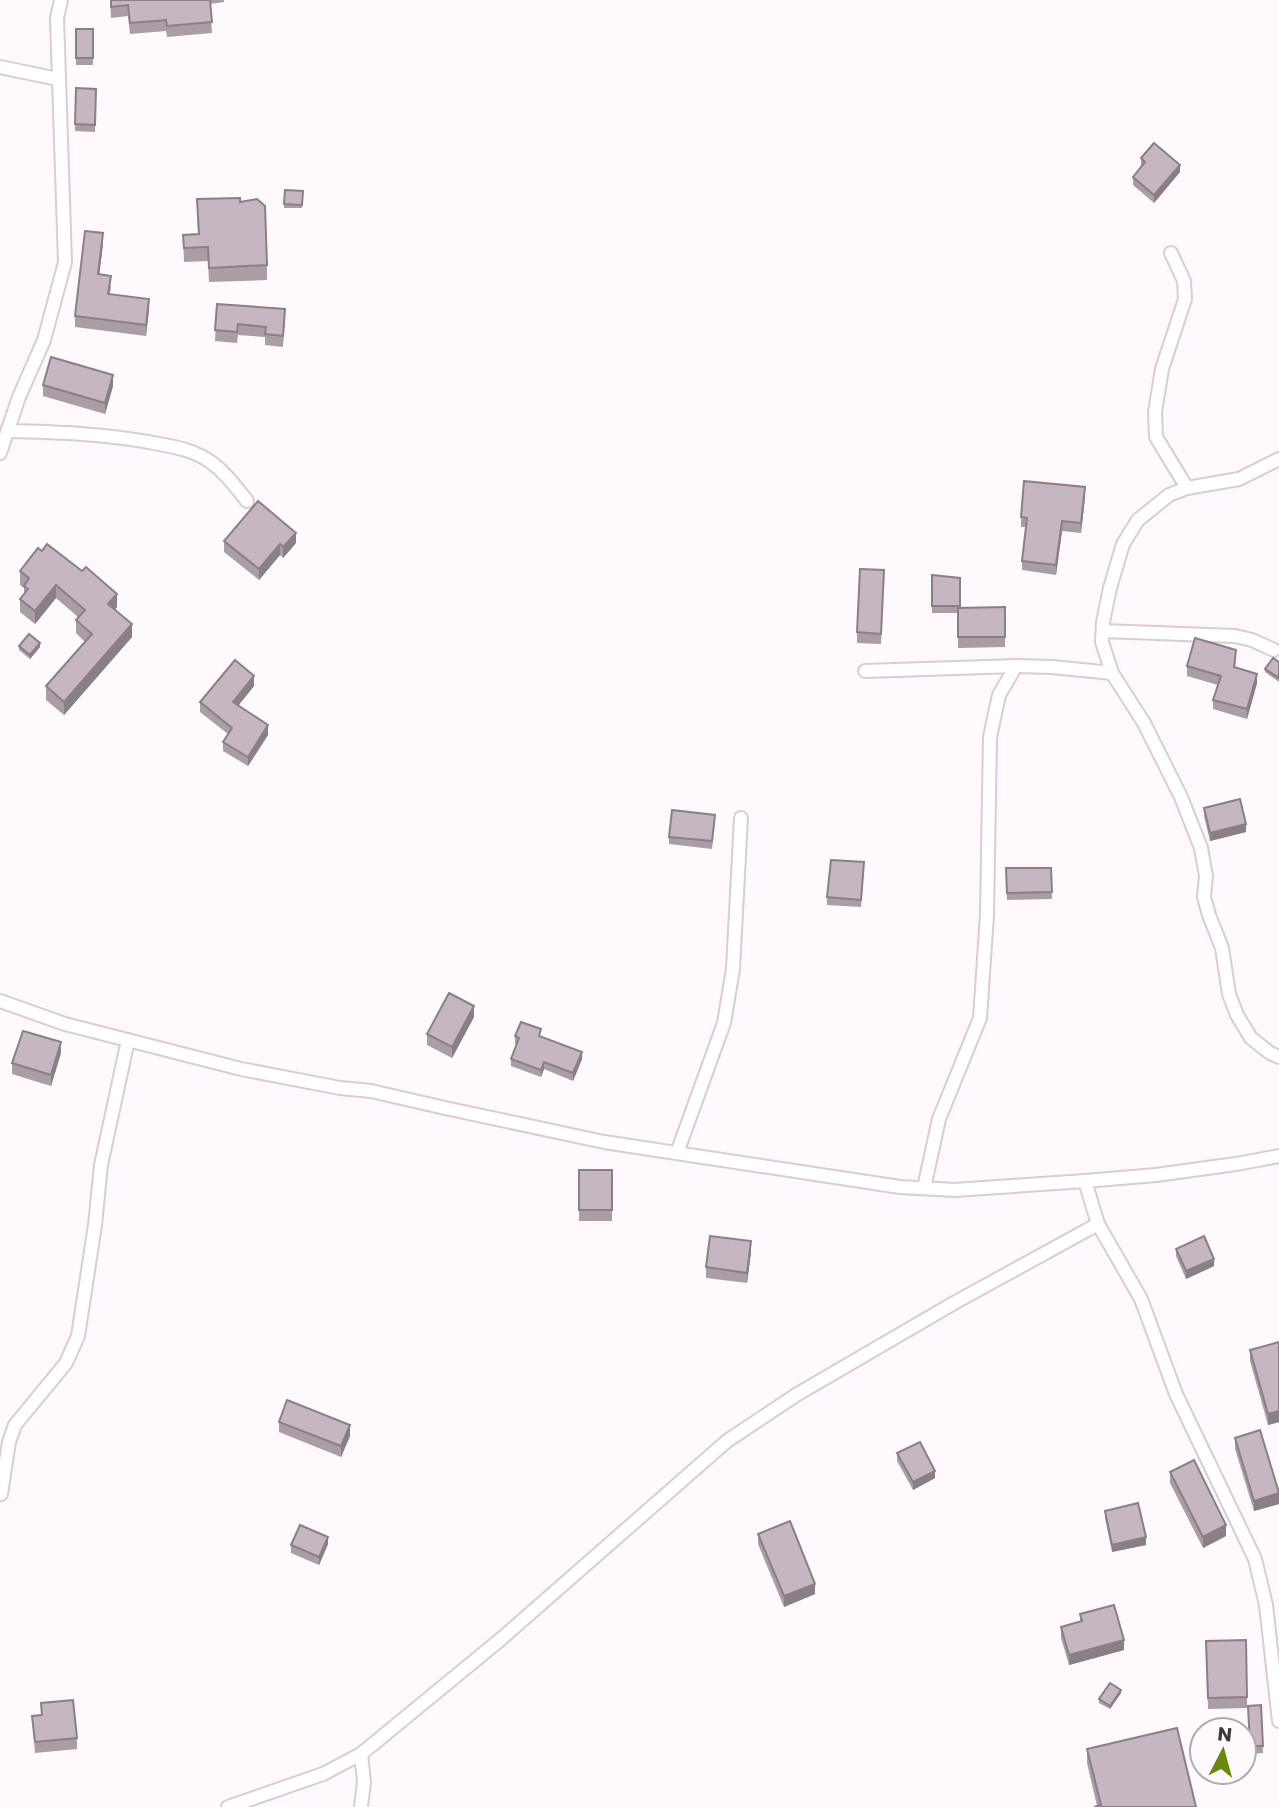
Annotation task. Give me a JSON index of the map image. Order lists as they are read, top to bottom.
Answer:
{
  "north": "top"
}
